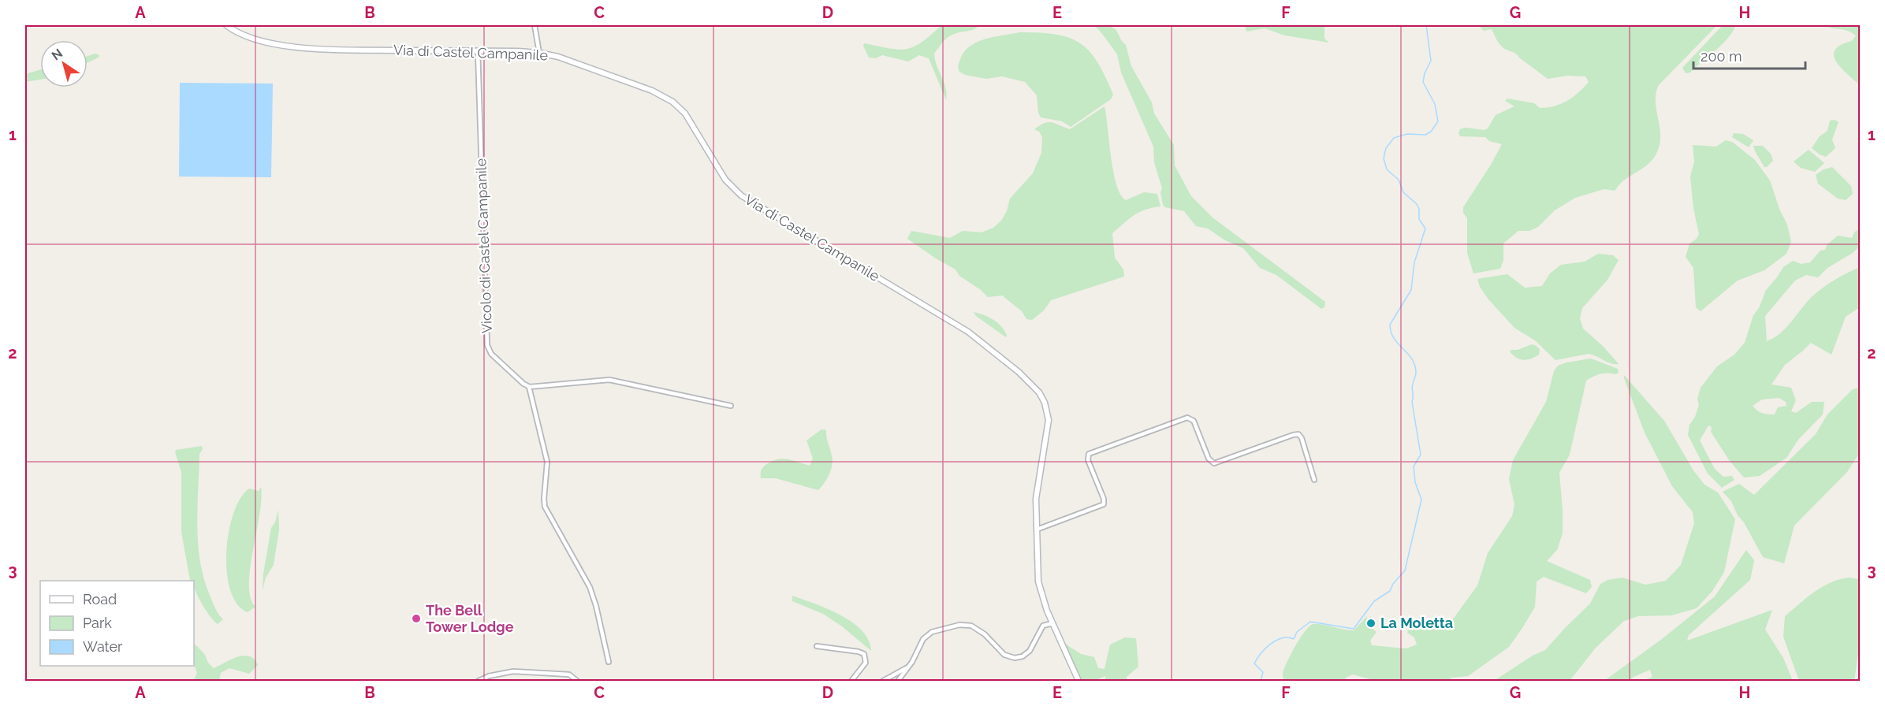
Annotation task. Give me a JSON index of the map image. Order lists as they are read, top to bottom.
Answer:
{
  "streets": {
    "street": ["Via di Castel Campanile", "Vicolo di Castel Campanile"]
  },
  "crossings": [
    ["Via di Castel Campanile", "Vicolo di Castel Campanile"]
  ],
  "places": ["The Bell Tower Lodge", "La Moletta"],
  "legend": ["Road", "Park", "Water"],
  "scale_bar": "200 m",
  "north": "top left",
  "grid": {
    "columns": [
      "A",
      "B",
      "C",
      "D",
      "E",
      "F",
      "G",
      "H"
    ],
    "rows": ["1", "2", "3"]
  }
}
